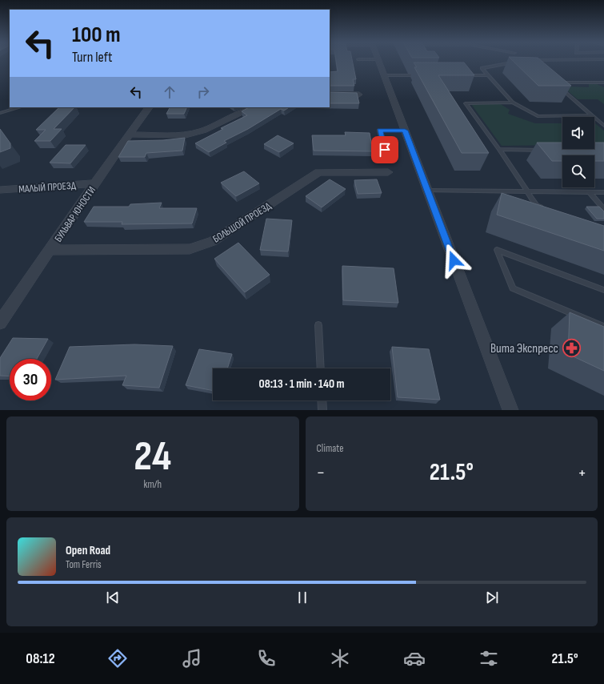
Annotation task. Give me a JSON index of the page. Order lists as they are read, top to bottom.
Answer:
{
  "streets": {
    "street": ["МАЛЫЙ ПРОЕЗД", "БУЛЬВАР ЮНОСТИ", "БОЛЬШОЙ ПРОЕЗД"]
  },
  "crossings": [
    ["МАЛЫЙ ПРОЕЗД", "БУЛЬВАР ЮНОСТИ"],
    ["БУЛЬВАР ЮНОСТИ", "БОЛЬШОЙ ПРОЕЗД"]
  ],
  "places": {
    "pharmacy": ["Вита Экспресс"]
  },
  "page": {
    "turn": ["100 m", "Turn left"],
    "limit": "30",
    "trip": "08:13 · 1 min · 140 m",
    "tile": [
      ["24", "km/h"],
      "Climate"
    ],
    "heat": ["−", "21.5°", "+"],
    "song": ["Open Road", "Tom Ferris"],
    "tabs": ["08:12", "21.5°"]
  }
}
